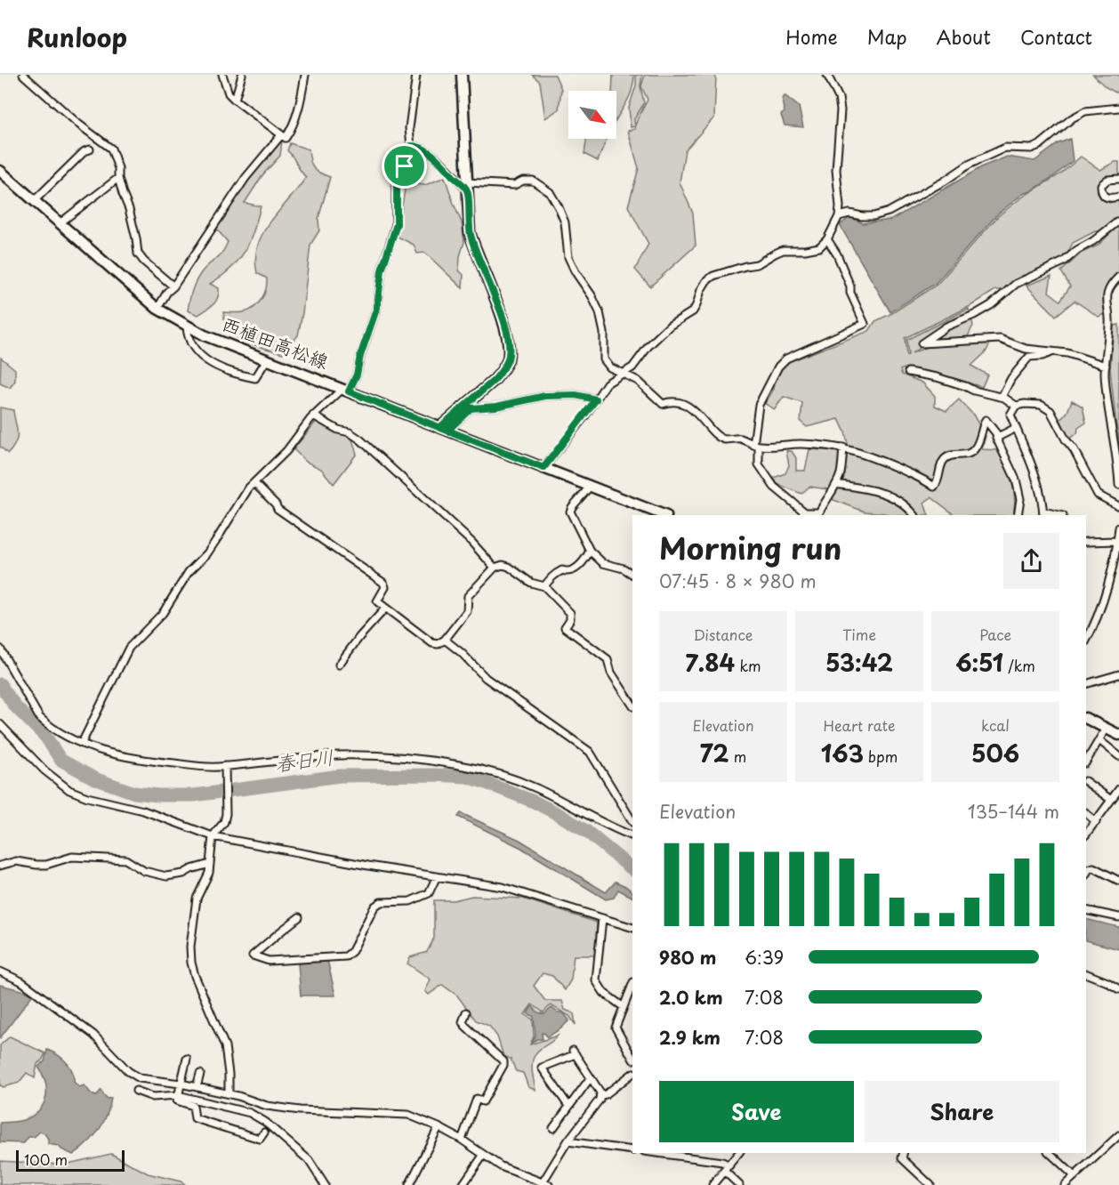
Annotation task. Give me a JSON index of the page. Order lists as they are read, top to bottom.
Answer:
{
  "streets": {
    "main road": ["西植田高松線"]
  },
  "water": ["春日川"],
  "scale_bar": "100 m",
  "north": "bottom right",
  "page": {
    "header": "Runloop",
    "nav": [
      "Home",
      "Map",
      "About",
      "Contact"
    ],
    "heading": ["Morning run", "07:45 · 8 × 980 m"],
    "stats": [
      ["Distance", "7.84 km"],
      ["Time", "53:42"],
      ["Pace", "6:51 /km"],
      ["Elevation", "72 m"],
      ["Heart rate", "163 bpm"],
      ["kcal", "506"]
    ],
    "chart": ["Elevation", "135–144 m"],
    "list": [
      {
        "name": "980 m",
        "note": "6:39"
      },
      {
        "name": "2.0 km",
        "note": "7:08"
      },
      {
        "name": "2.9 km",
        "note": "7:08"
      }
    ],
    "buttons": ["Save", "Share"],
    "scale": "100 m"
  }
}
